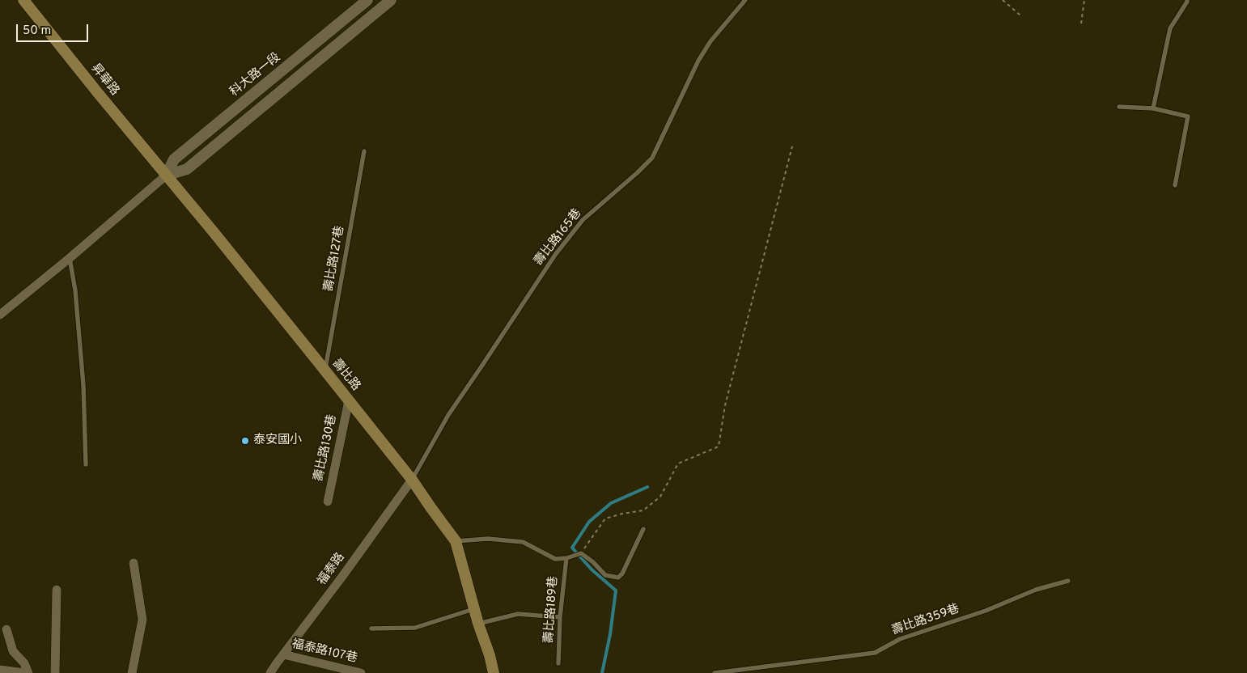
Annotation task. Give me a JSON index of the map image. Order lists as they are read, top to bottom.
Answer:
{
  "streets": {
    "main road": ["昇華路", "壽比路"],
    "street": [
      "科大路一段",
      "壽比路130巷",
      "福泰路",
      "福泰路107巷"
    ],
    "lane": [
      "壽比路165巷",
      "壽比路127巷",
      "壽比路189巷",
      "壽比路359巷"
    ]
  },
  "crossings": [
    ["科大路一段", "昇華路"],
    ["科大路一段", "壽比路"],
    ["昇華路", "壽比路"],
    ["壽比路165巷", "壽比路"],
    ["壽比路165巷", "福泰路"],
    ["壽比路127巷", "壽比路"],
    ["壽比路", "壽比路130巷"],
    ["壽比路", "福泰路"],
    ["壽比路", "壽比路189巷"],
    ["福泰路", "福泰路107巷"]
  ],
  "places": ["泰安國小"],
  "scale_bar": "50 m"
}
